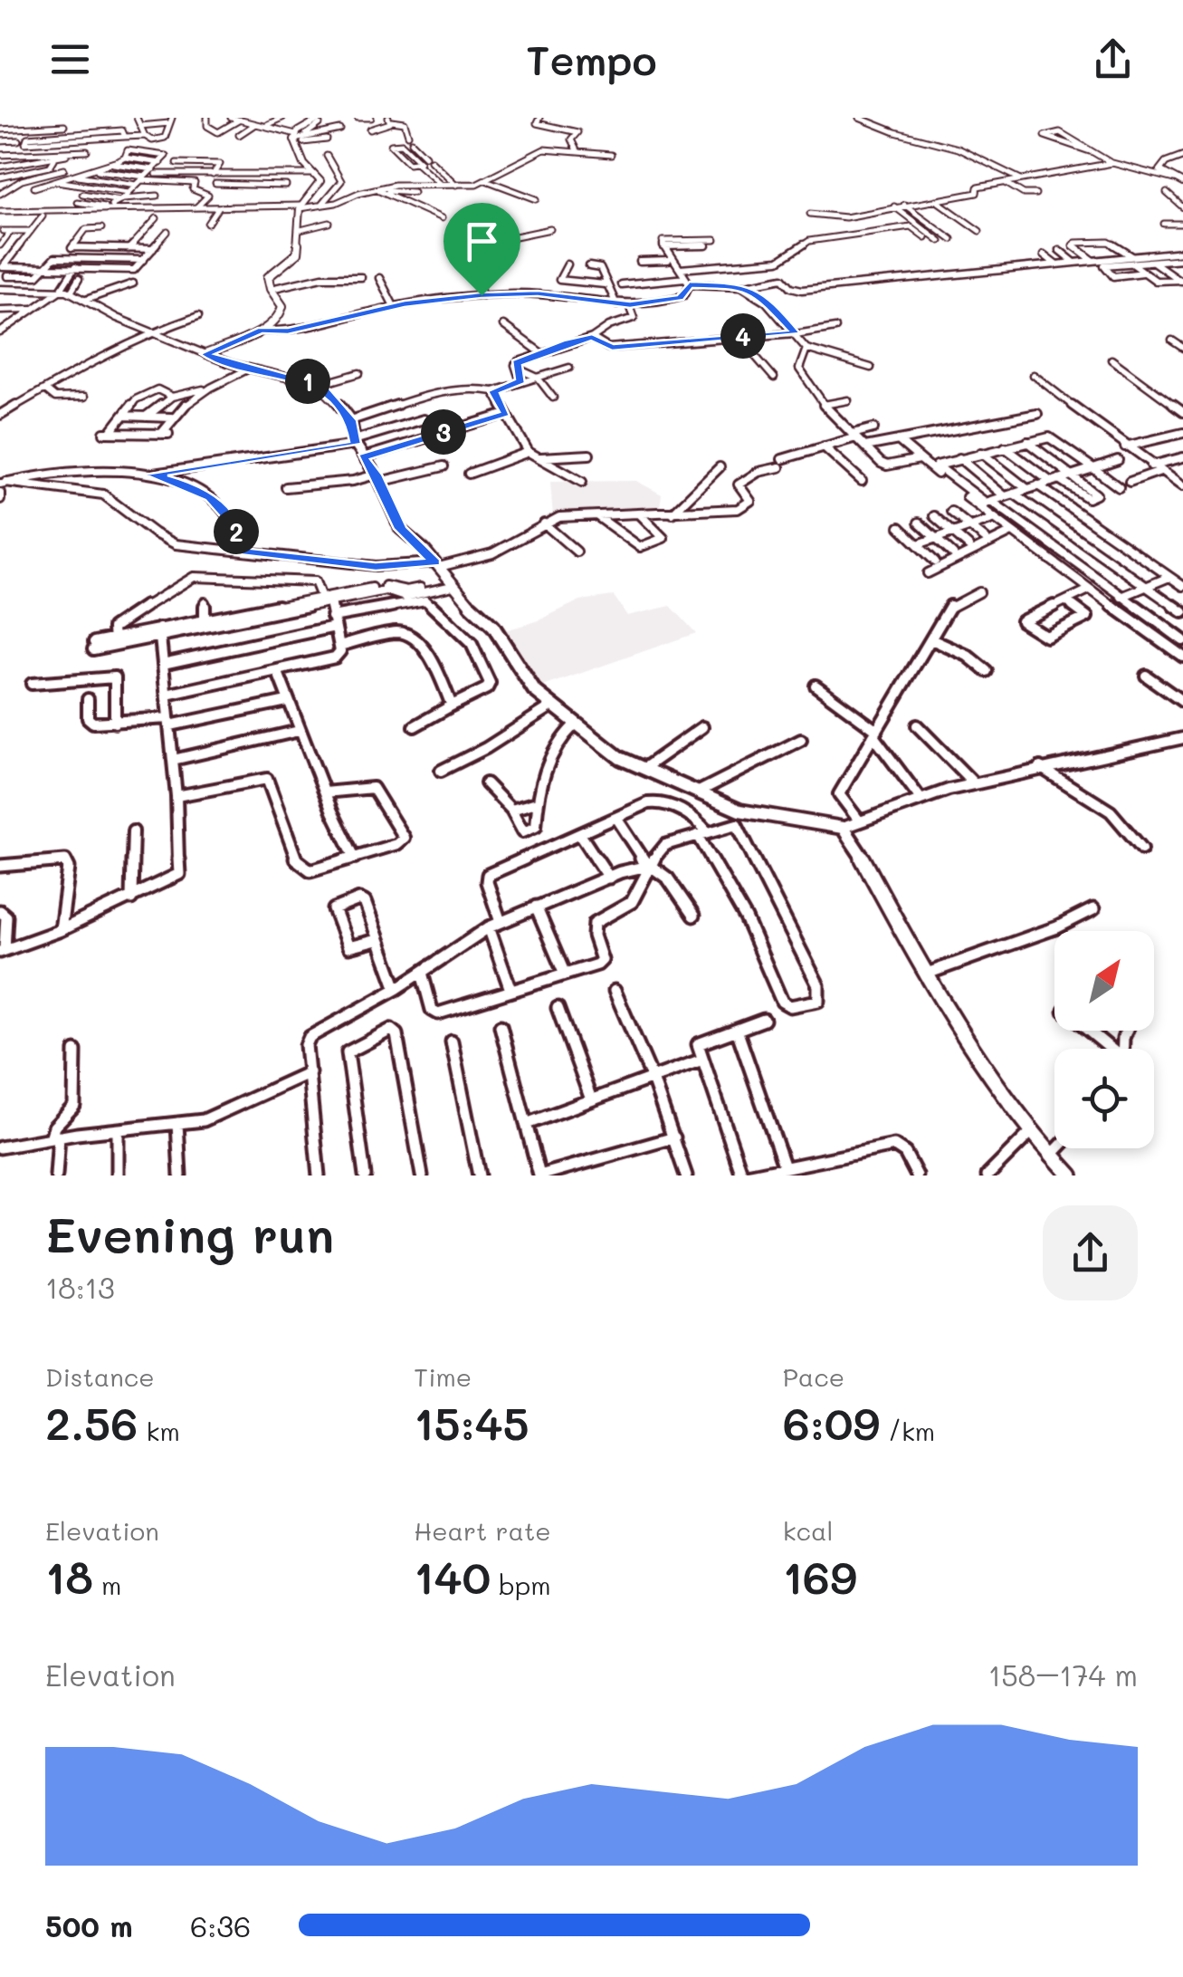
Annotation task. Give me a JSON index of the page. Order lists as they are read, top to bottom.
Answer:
{
  "north": "top right",
  "page": {
    "header": "Tempo",
    "pins": [
      "4",
      "1",
      "3",
      "2"
    ],
    "heading": ["Evening run", "18:13"],
    "stats": [
      ["Distance", "2.56 km"],
      ["Time", "15:45"],
      ["Pace", "6:09 /km"],
      ["Elevation", "18 m"],
      ["Heart rate", "140 bpm"],
      ["kcal", "169"]
    ],
    "chart": ["Elevation", "158–174 m"],
    "list": [
      {
        "name": "500 m",
        "note": "6:36"
      }
    ]
  }
}
